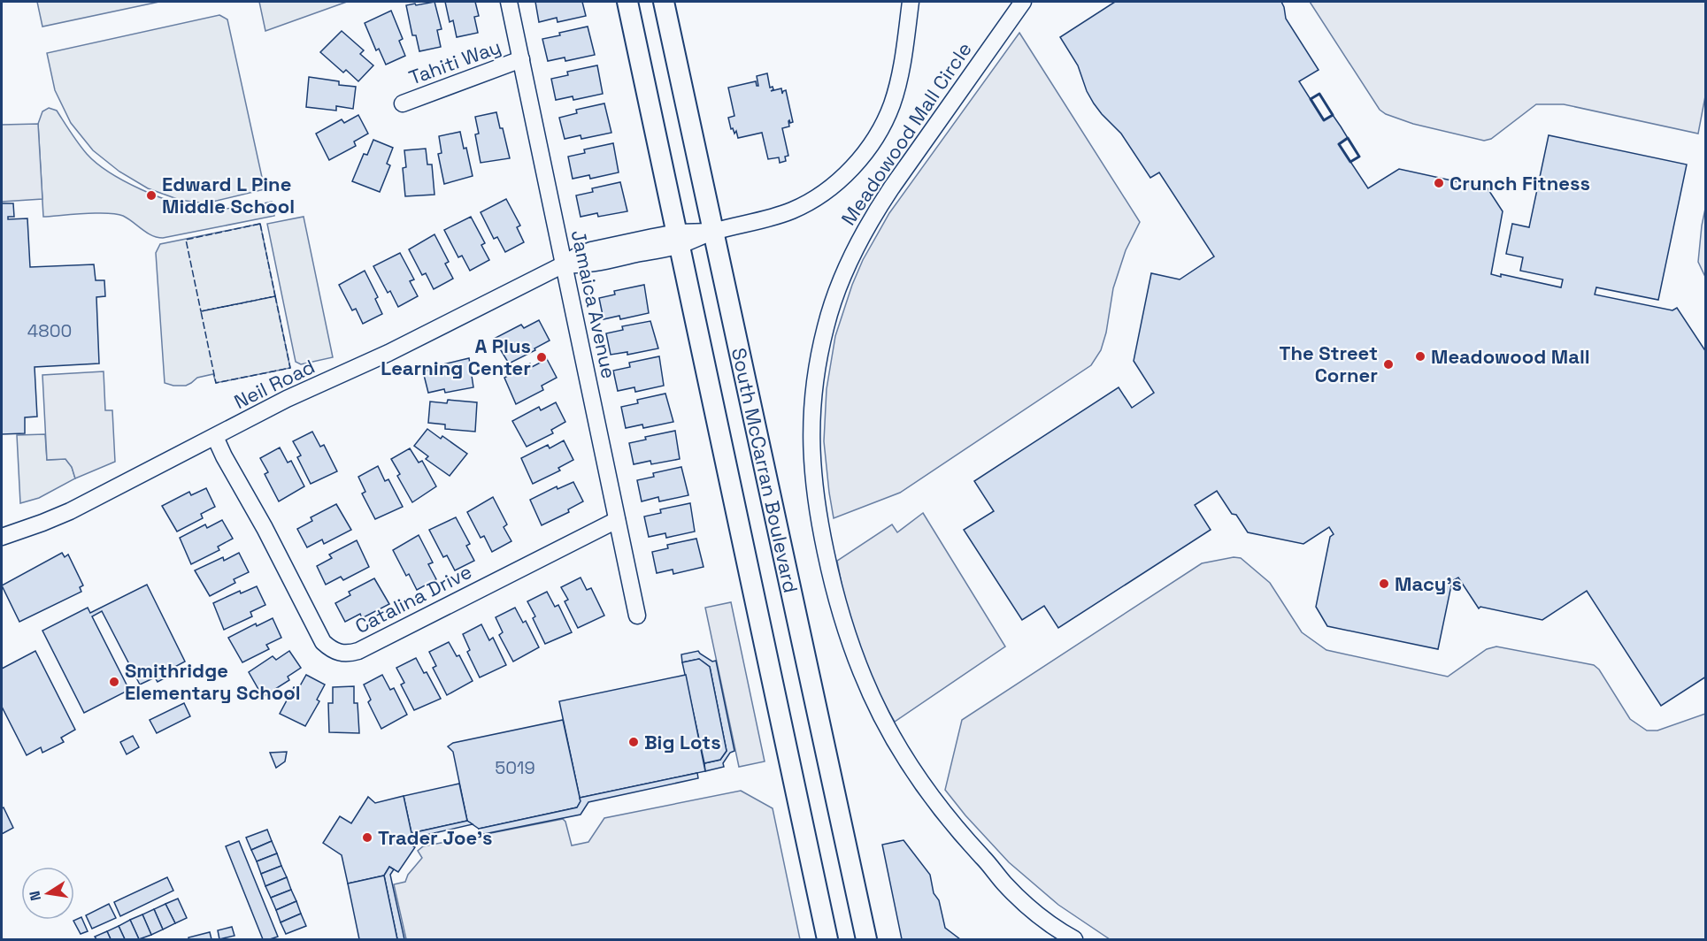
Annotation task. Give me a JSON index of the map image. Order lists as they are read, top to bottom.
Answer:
{
  "streets": {
    "main road": ["South McCarran Boulevard"],
    "street": [
      "Tahiti Way",
      "Meadowood Mall Circle",
      "Jamaica Avenue",
      "Neil Road",
      "Catalina Drive"
    ]
  },
  "crossings": [
    ["Tahiti Way", "Jamaica Avenue"],
    ["Jamaica Avenue", "Neil Road"],
    ["Jamaica Avenue", "Catalina Drive"],
    ["Neil Road", "South McCarran Boulevard"],
    ["Neil Road", "Catalina Drive"]
  ],
  "places": [
    "Crunch Fitness",
    "Edward L Pine Middle School",
    "Meadowood Mall",
    "A Plus Learning Center",
    "The Street Corner",
    "Macy's",
    "Smithridge Elementary School",
    "Big Lots",
    "Trader Joe's"
  ],
  "house_numbers": ["4800", "5019"],
  "north": "left"
}
